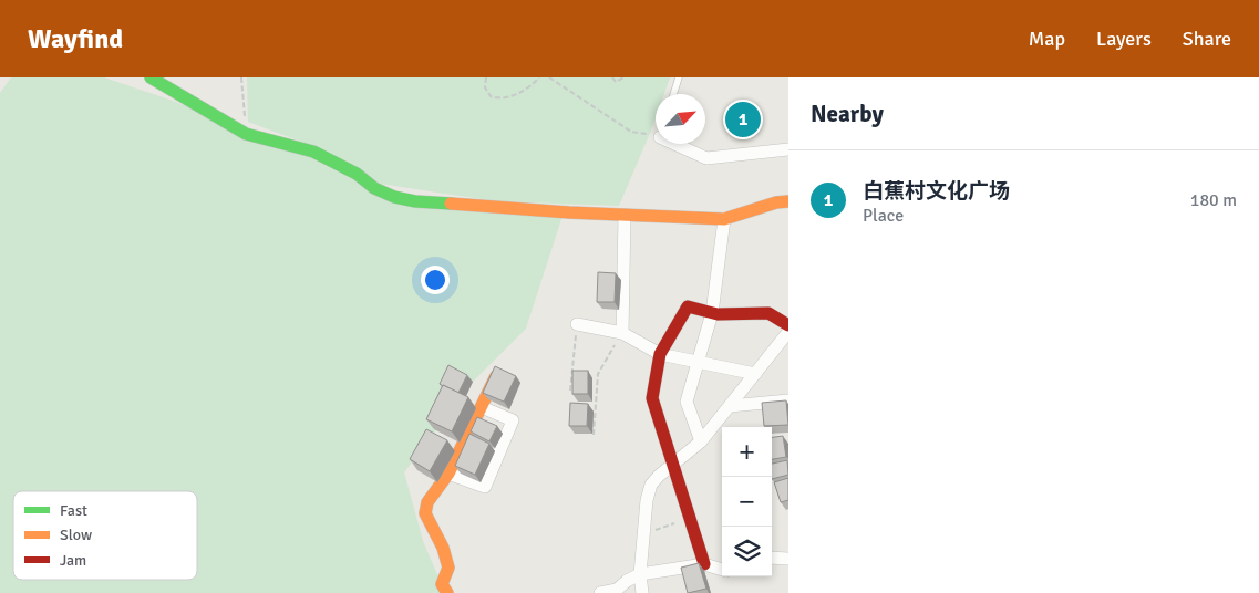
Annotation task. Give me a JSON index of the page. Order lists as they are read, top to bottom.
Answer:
{
  "legend": ["Fast", "Slow", "Jam"],
  "north": "top right",
  "page": {
    "header": "Wayfind",
    "nav": ["Map", "Layers", "Share"],
    "heading": "Nearby",
    "pins": "1",
    "list": [
      {
        "mark": "1",
        "name": "白蕉村文化广场",
        "note": "Place",
        "value": "180 m"
      }
    ],
    "map_buttons": ["+", "−"]
  }
}
